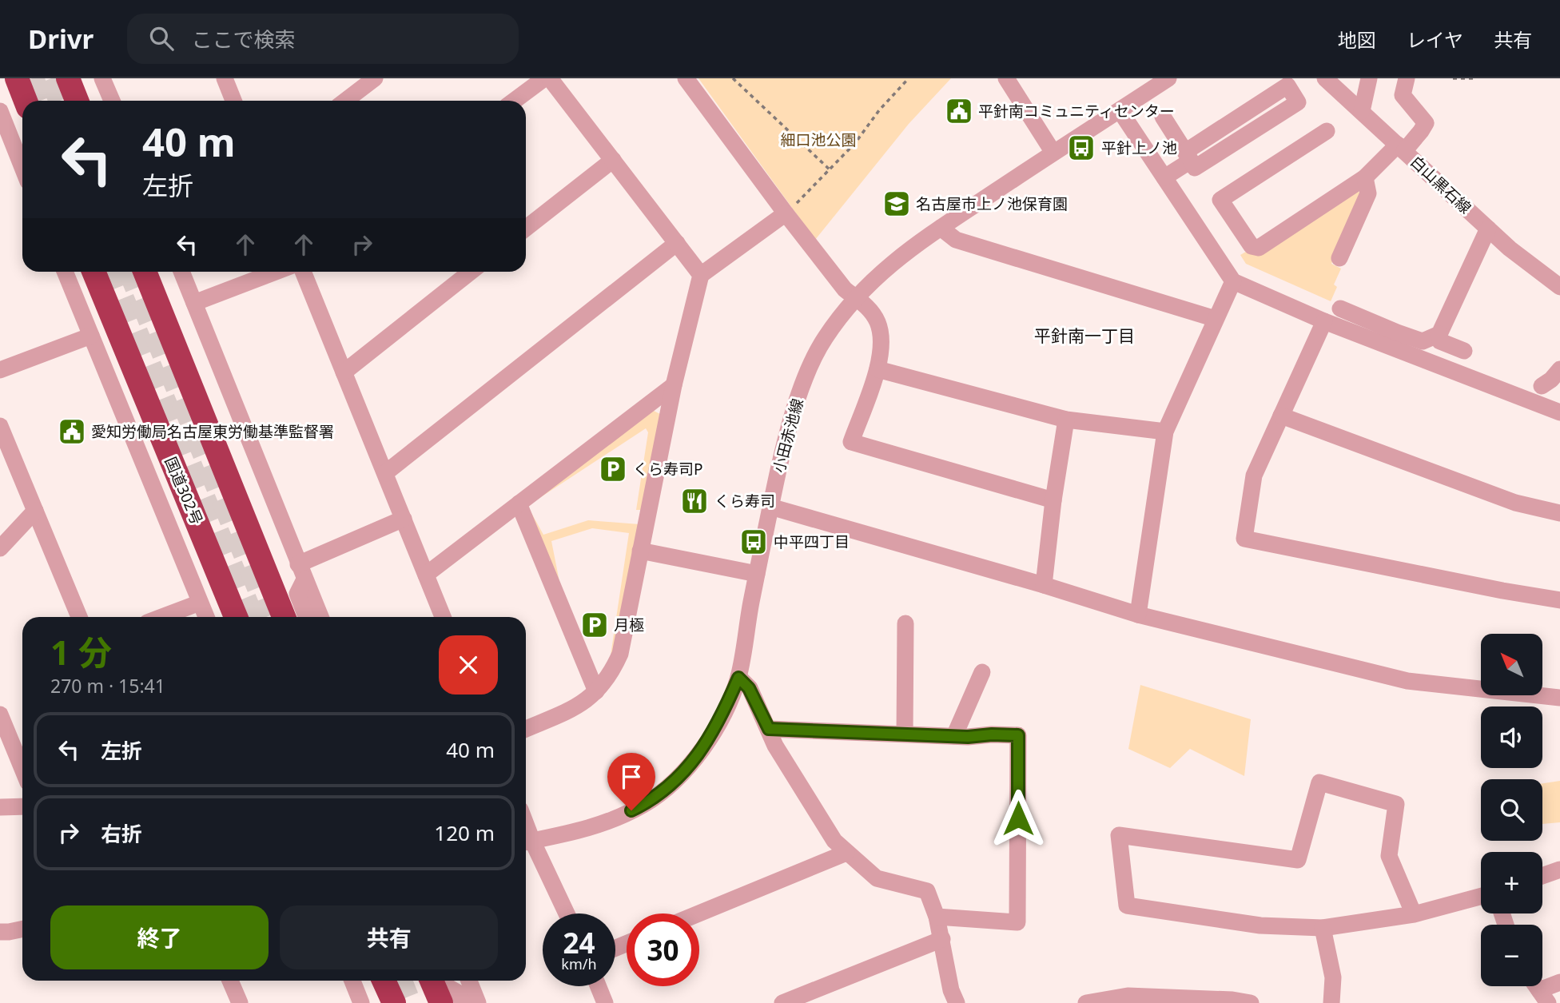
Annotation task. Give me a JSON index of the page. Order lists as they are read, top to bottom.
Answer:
{
  "streets": {
    "highway": ["国道302号"],
    "street": ["白山黒石線", "小田赤池線"]
  },
  "districts": ["平針南一丁目"],
  "parks": ["細口池公園"],
  "places": {
    "public building": ["平針南コミュニティセンター", "愛知労働局名古屋東労働基準監督署"],
    "bus stop": ["平針上ノ池", "中平四丁目"],
    "school or university": ["名古屋市上ノ池保育園"],
    "parking": ["くら寿司P", "月極"],
    "restaurant": ["くら寿司"]
  },
  "north": "top left",
  "page": {
    "header": "Drivr",
    "search": "ここで検索",
    "nav": ["地図", "レイヤ", "共有"],
    "turn": ["40 m", "左折"],
    "heading": ["1 分", "270 m · 15:41"],
    "map_buttons": ["+", "−"],
    "list": [
      {
        "name": "左折",
        "value": "40 m"
      },
      {
        "name": "右折",
        "value": "120 m"
      }
    ],
    "buttons": ["終了", "共有"],
    "speed": "24 km/h",
    "limit": "30"
  }
}
